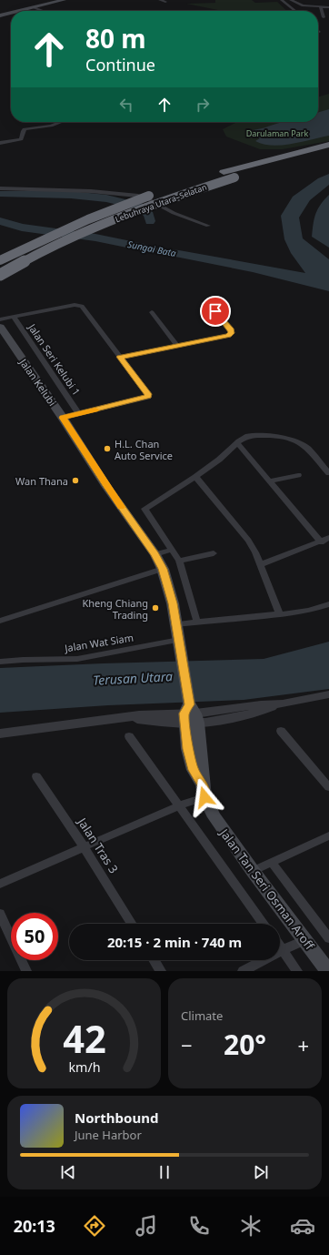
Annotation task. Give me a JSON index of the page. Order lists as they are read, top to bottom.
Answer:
{
  "streets": {
    "highway": ["Lebuhraya Utara–Selatan"],
    "main road": ["Jalan Kelubi", "Jalan Tan Seri Osman Aroff"],
    "street": ["Jalan Seri Kelubi 1", "Jalan Wat Siam", "Jalan Tras 3"]
  },
  "crossings": [
    ["Jalan Kelubi", "Jalan Wat Siam"],
    ["Jalan Kelubi", "Jalan Tan Seri Osman Aroff"]
  ],
  "water": ["Sungai Bata", "Terusan Utara"],
  "parks": ["Darulaman Park"],
  "places": ["H.L. Chan Auto Service", "Wan Thana", "Kheng Chiang Trading"],
  "page": {
    "turn": ["80 m", "Continue"],
    "limit": "50",
    "trip": "20:15 · 2 min · 740 m",
    "tile": "Climate",
    "heat": ["−", "20°", "+"],
    "song": ["Northbound", "June Harbor"],
    "tabs": "20:13",
    "gauge": ["42", "km/h"]
  }
}
